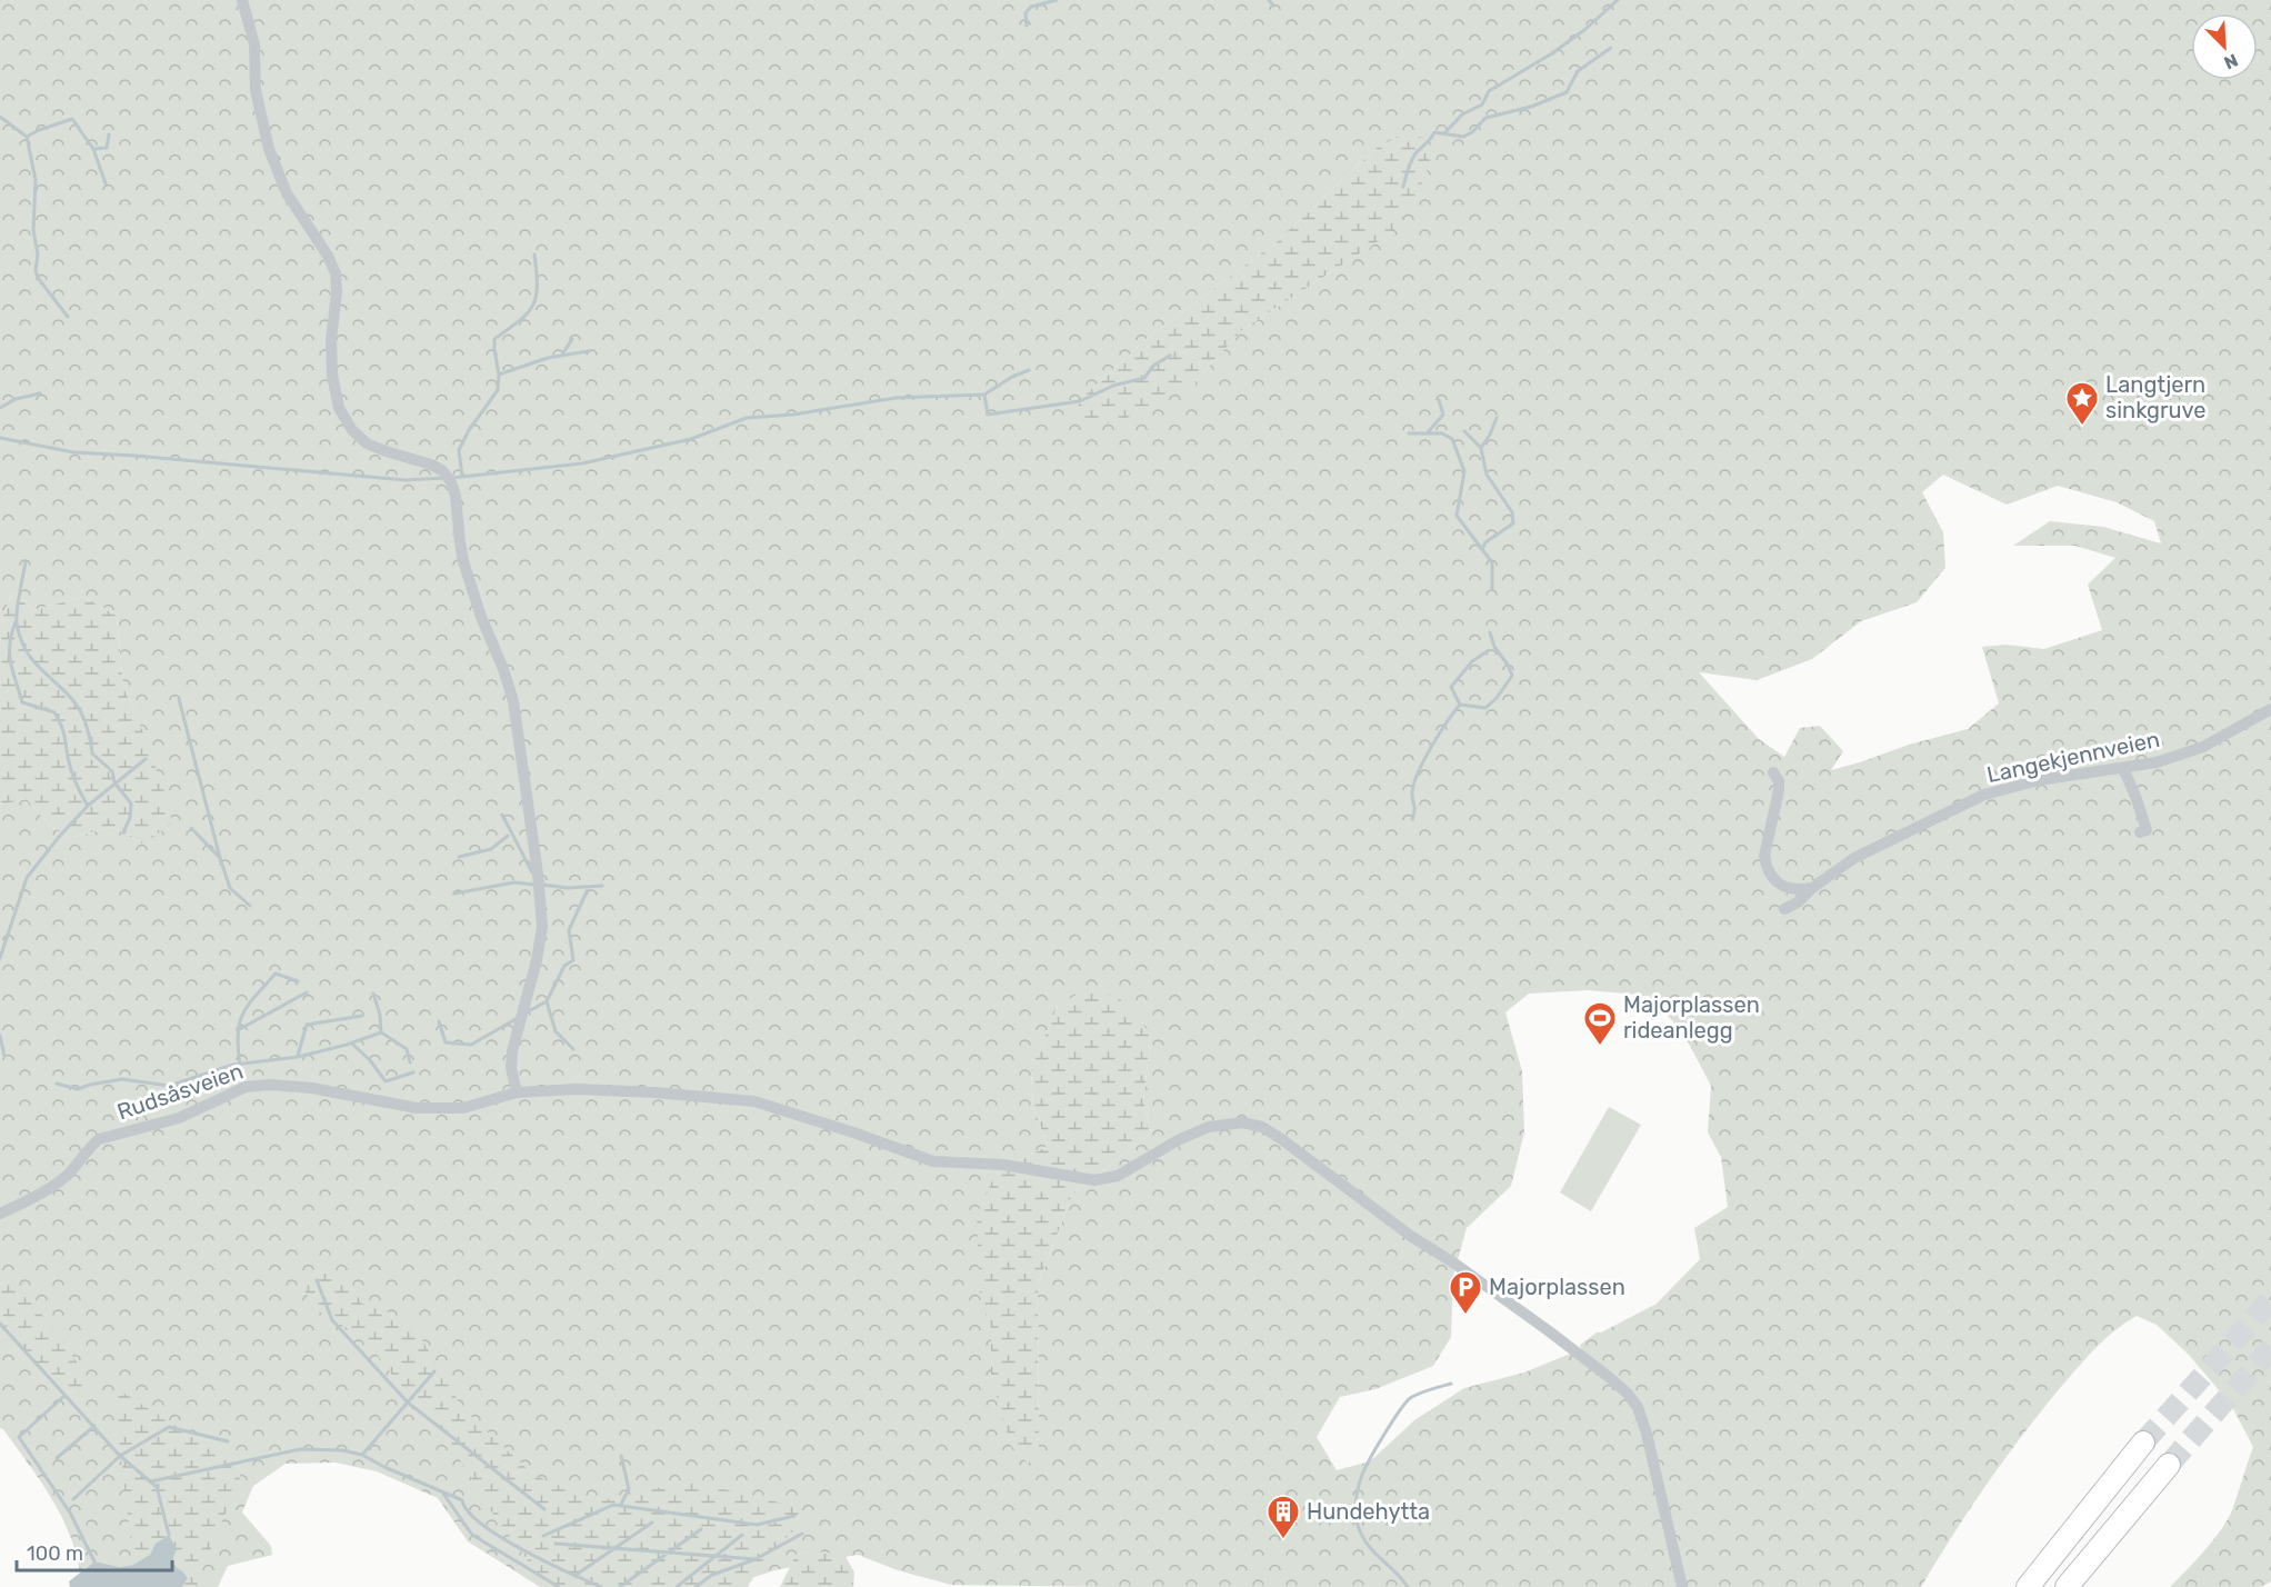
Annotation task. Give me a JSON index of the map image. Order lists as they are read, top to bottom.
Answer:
{
  "streets": {
    "street": ["Langekjennveien", "Rudsåsveien"]
  },
  "places": {
    "place": ["Langtjern sinkgruve"],
    "sports": ["Majorplassen rideanlegg"],
    "parking": ["Majorplassen"],
    "building": ["Hundehytta"]
  },
  "scale_bar": "100 m",
  "north": "bottom right"
}
